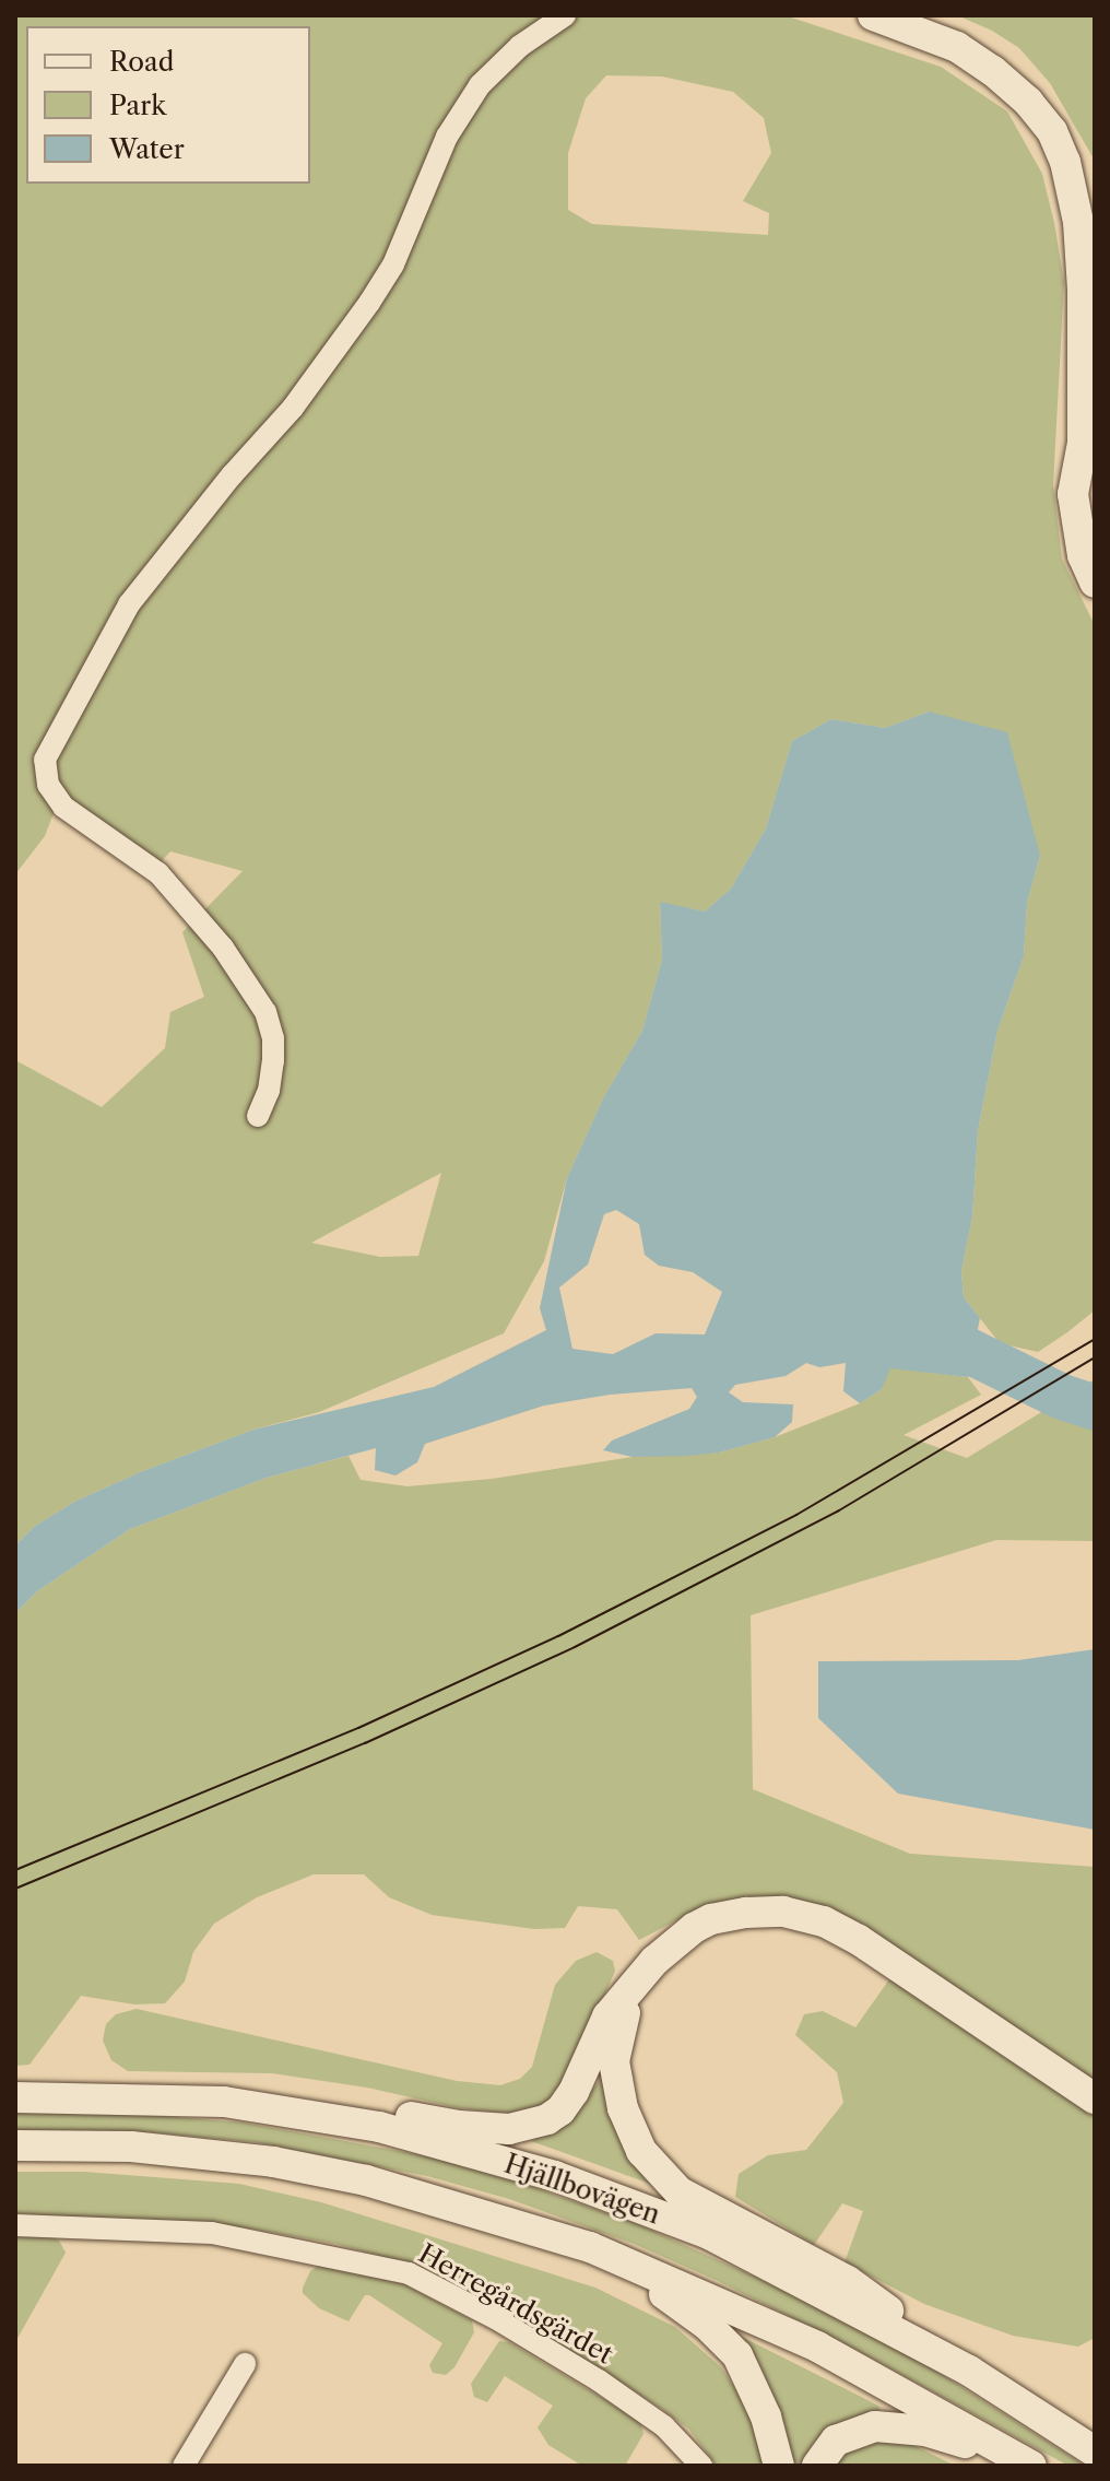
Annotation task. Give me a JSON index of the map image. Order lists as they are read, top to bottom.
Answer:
{
  "streets": {
    "main road": ["Hjällbovägen"],
    "street": ["Herregårdsgärdet"]
  },
  "legend": ["Road", "Park", "Water"]
}
